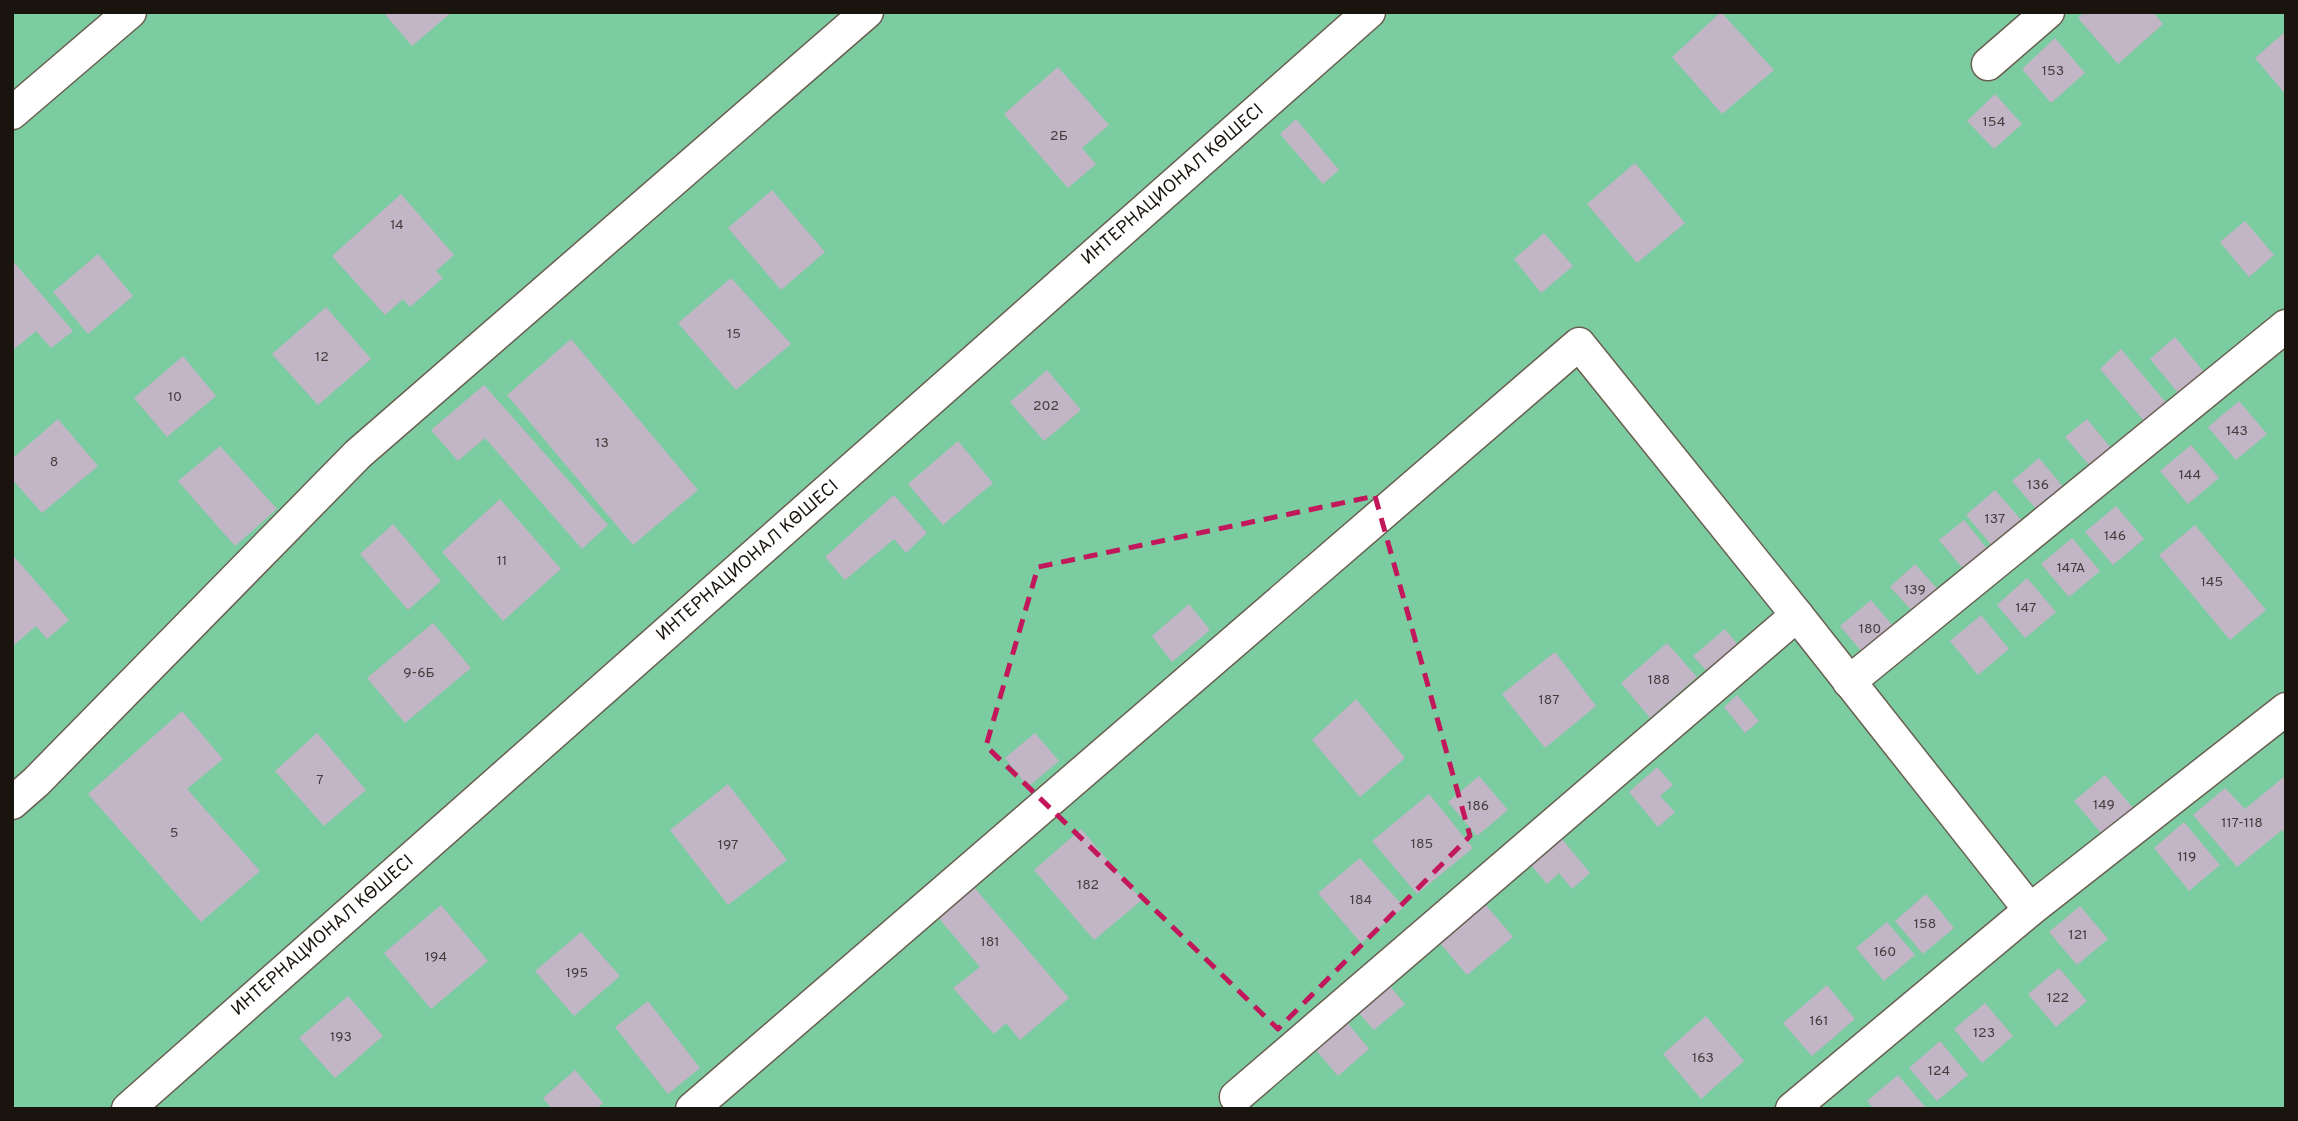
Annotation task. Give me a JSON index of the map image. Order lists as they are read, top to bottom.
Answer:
{
  "streets": {
    "street": ["ИНТЕРНАЦИОНАЛ КӨШЕСІ"]
  },
  "house_numbers": [
    "153",
    "154",
    "2Б",
    "14",
    "15",
    "12",
    "10",
    "202",
    "143",
    "13",
    "8",
    "144",
    "136",
    "137",
    "146",
    "11",
    "147А",
    "145",
    "139",
    "147",
    "180",
    "9-6Б",
    "188",
    "187",
    "7",
    "149",
    "186",
    "117-118",
    "5",
    "185",
    "197",
    "119",
    "182",
    "184",
    "158",
    "121",
    "181",
    "160",
    "194",
    "195",
    "122",
    "161",
    "123",
    "193",
    "163",
    "124"
  ]
}
